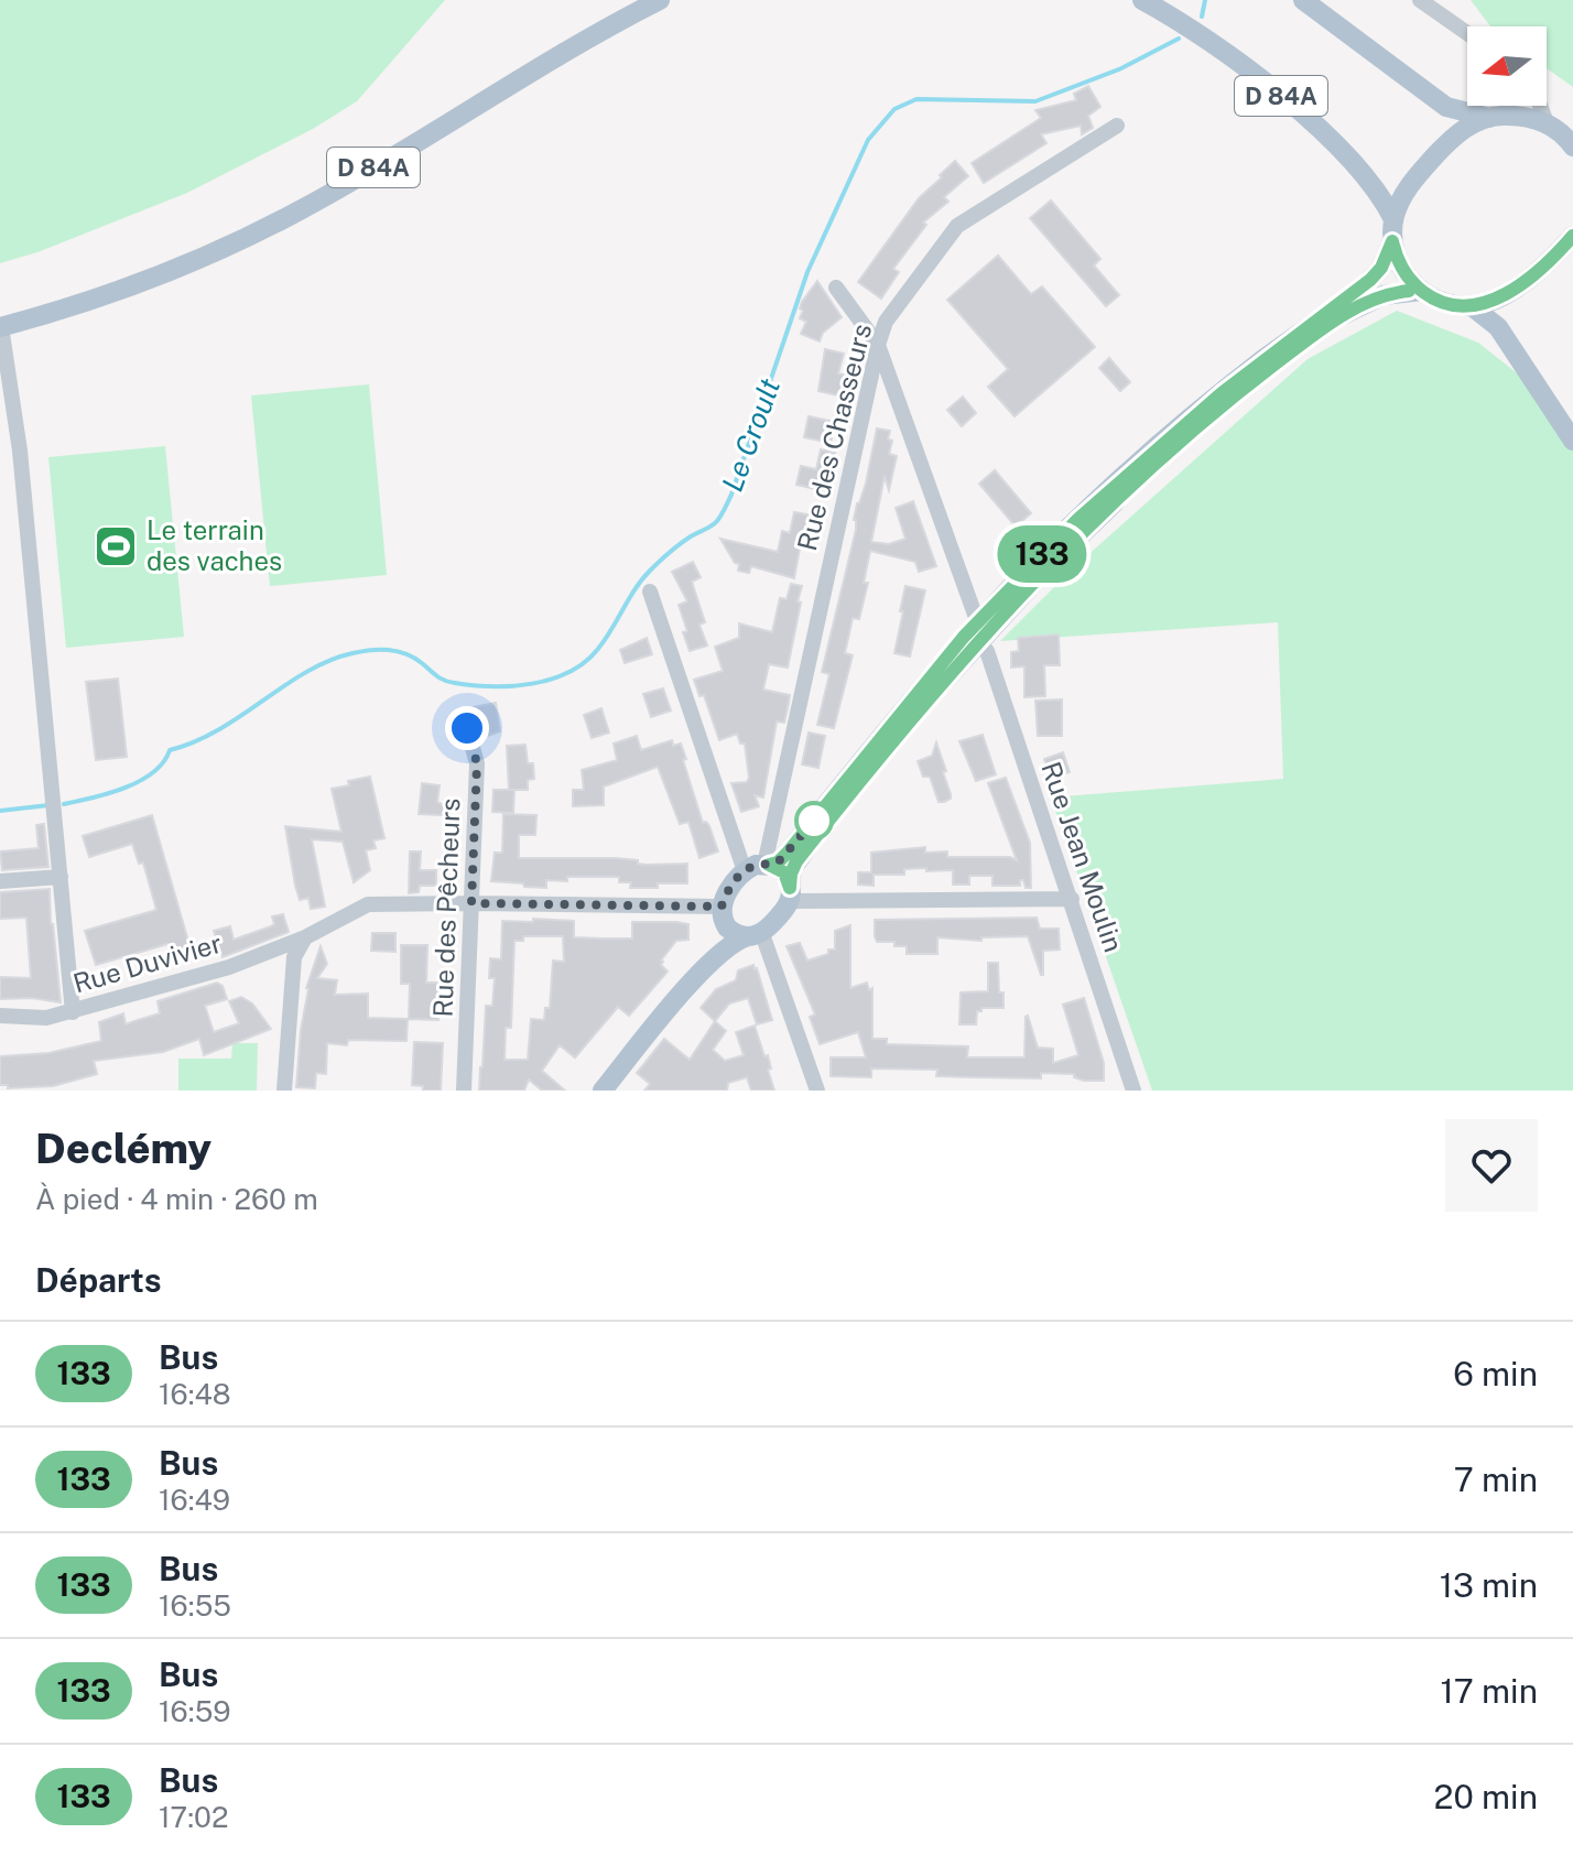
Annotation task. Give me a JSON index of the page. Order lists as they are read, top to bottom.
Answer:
{
  "streets": {
    "main road": ["D 84A"],
    "street": [
      "Rue des Chasseurs",
      "Rue Jean Moulin",
      "Rue des Pêcheurs",
      "Rue Duvivier"
    ]
  },
  "crossings": [
    ["Rue des Chasseurs", "Rue Jean Moulin"],
    ["Rue des Chasseurs", "Rue Duvivier"],
    ["Rue des Pêcheurs", "Rue Duvivier"]
  ],
  "water": ["Le Croult"],
  "places": {
    "sports": ["Le terrain des vaches"]
  },
  "lines": ["bus line 133"],
  "north": "left",
  "page": {
    "on_map": "133",
    "heading": [
      ["Declémy", "À pied · 4 min · 260 m"],
      "Départs"
    ],
    "list": [
      {
        "mark": "133",
        "name": "Bus",
        "note": "16:48",
        "value": "6 min"
      },
      {
        "mark": "133",
        "name": "Bus",
        "note": "16:49",
        "value": "7 min"
      },
      {
        "mark": "133",
        "name": "Bus",
        "note": "16:55",
        "value": "13 min"
      },
      {
        "mark": "133",
        "name": "Bus",
        "note": "16:59",
        "value": "17 min"
      },
      {
        "mark": "133",
        "name": "Bus",
        "note": "17:02",
        "value": "20 min"
      }
    ]
  }
}
